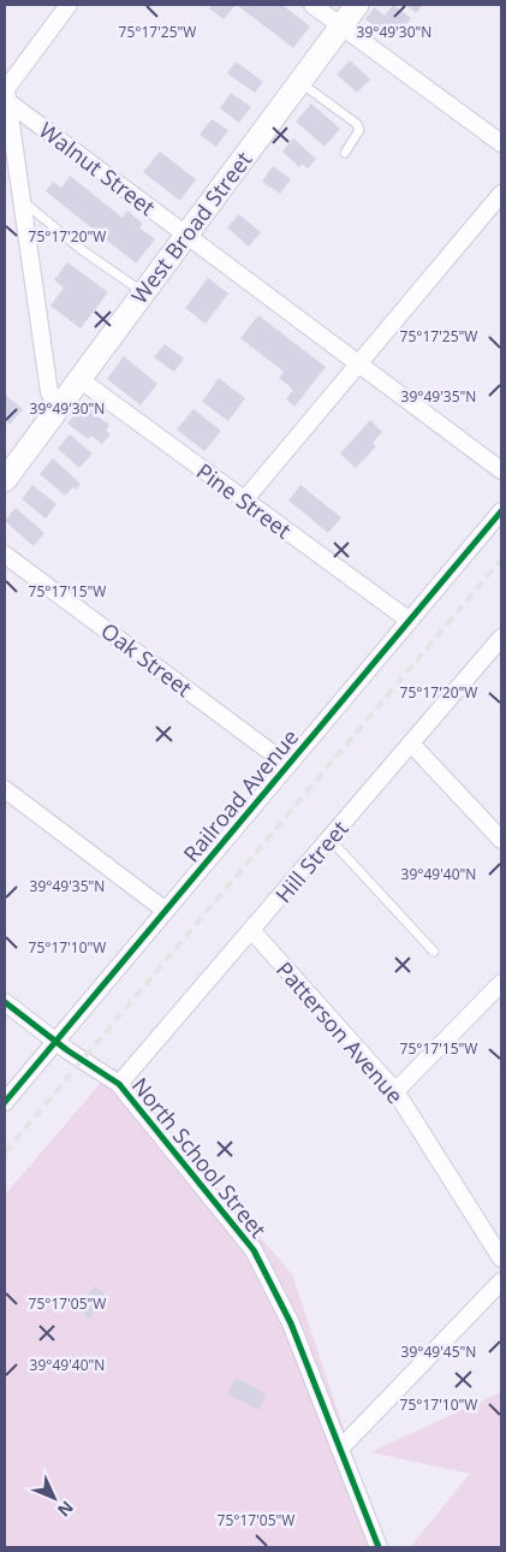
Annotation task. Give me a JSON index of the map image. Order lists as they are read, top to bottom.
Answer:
{
  "streets": {
    "main road": ["West Broad Street"],
    "street": [
      "Walnut Street",
      "Pine Street",
      "Oak Street",
      "Railroad Avenue",
      "Hill Street",
      "Patterson Avenue",
      "North School Street"
    ]
  },
  "crossings": [
    ["Walnut Street", "West Broad Street"],
    ["West Broad Street", "Pine Street"],
    ["Pine Street", "Railroad Avenue"],
    ["Oak Street", "Railroad Avenue"],
    ["Railroad Avenue", "North School Street"],
    ["Hill Street", "Patterson Avenue"],
    ["Hill Street", "North School Street"]
  ],
  "north": "bottom right",
  "coordinates": [
    "75°17'25\"W",
    "39°49'30\"N",
    "75°17'20\"W",
    "39°49'35\"N",
    "75°17'15\"W",
    "39°49'40\"N",
    "75°17'10\"W",
    "75°17'05\"W",
    "39°49'45\"N"
  ]
}
